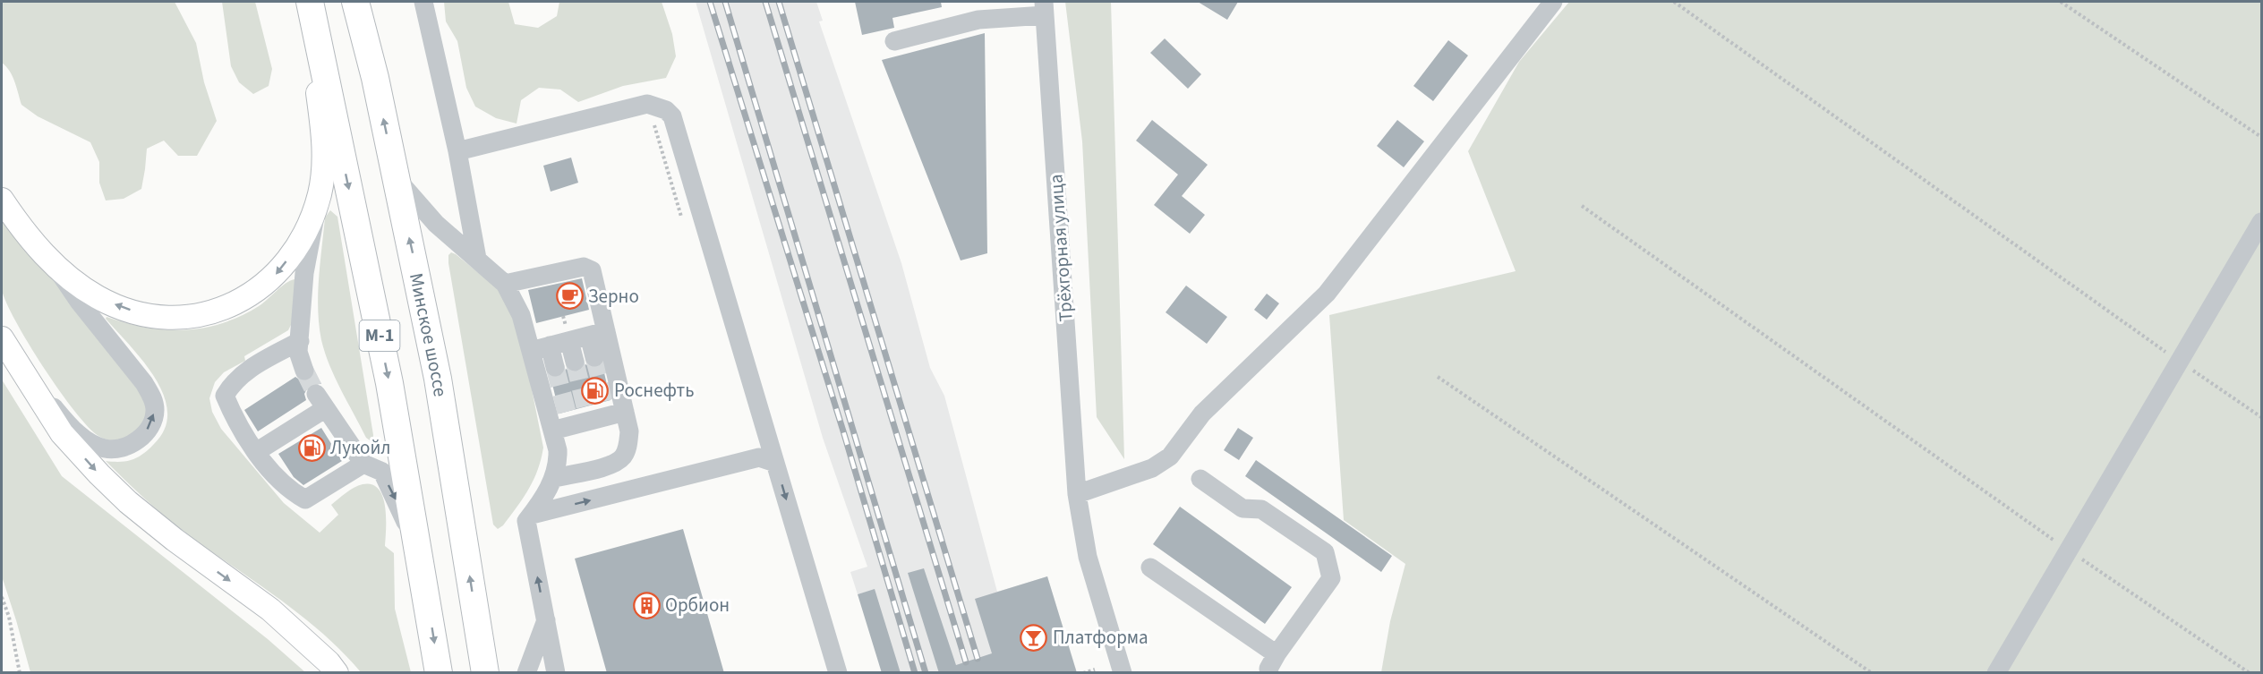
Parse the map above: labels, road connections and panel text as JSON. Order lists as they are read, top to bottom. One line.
{"streets":{"highway":["М-1","Минское шоссе"],"street":["Трёхгорная улица"]},"places":{"cafe":["Зерно"],"fuel station":["Роснефть","Лукойл"],"building":["Орбион"],"bar":["Платформа"]}}
